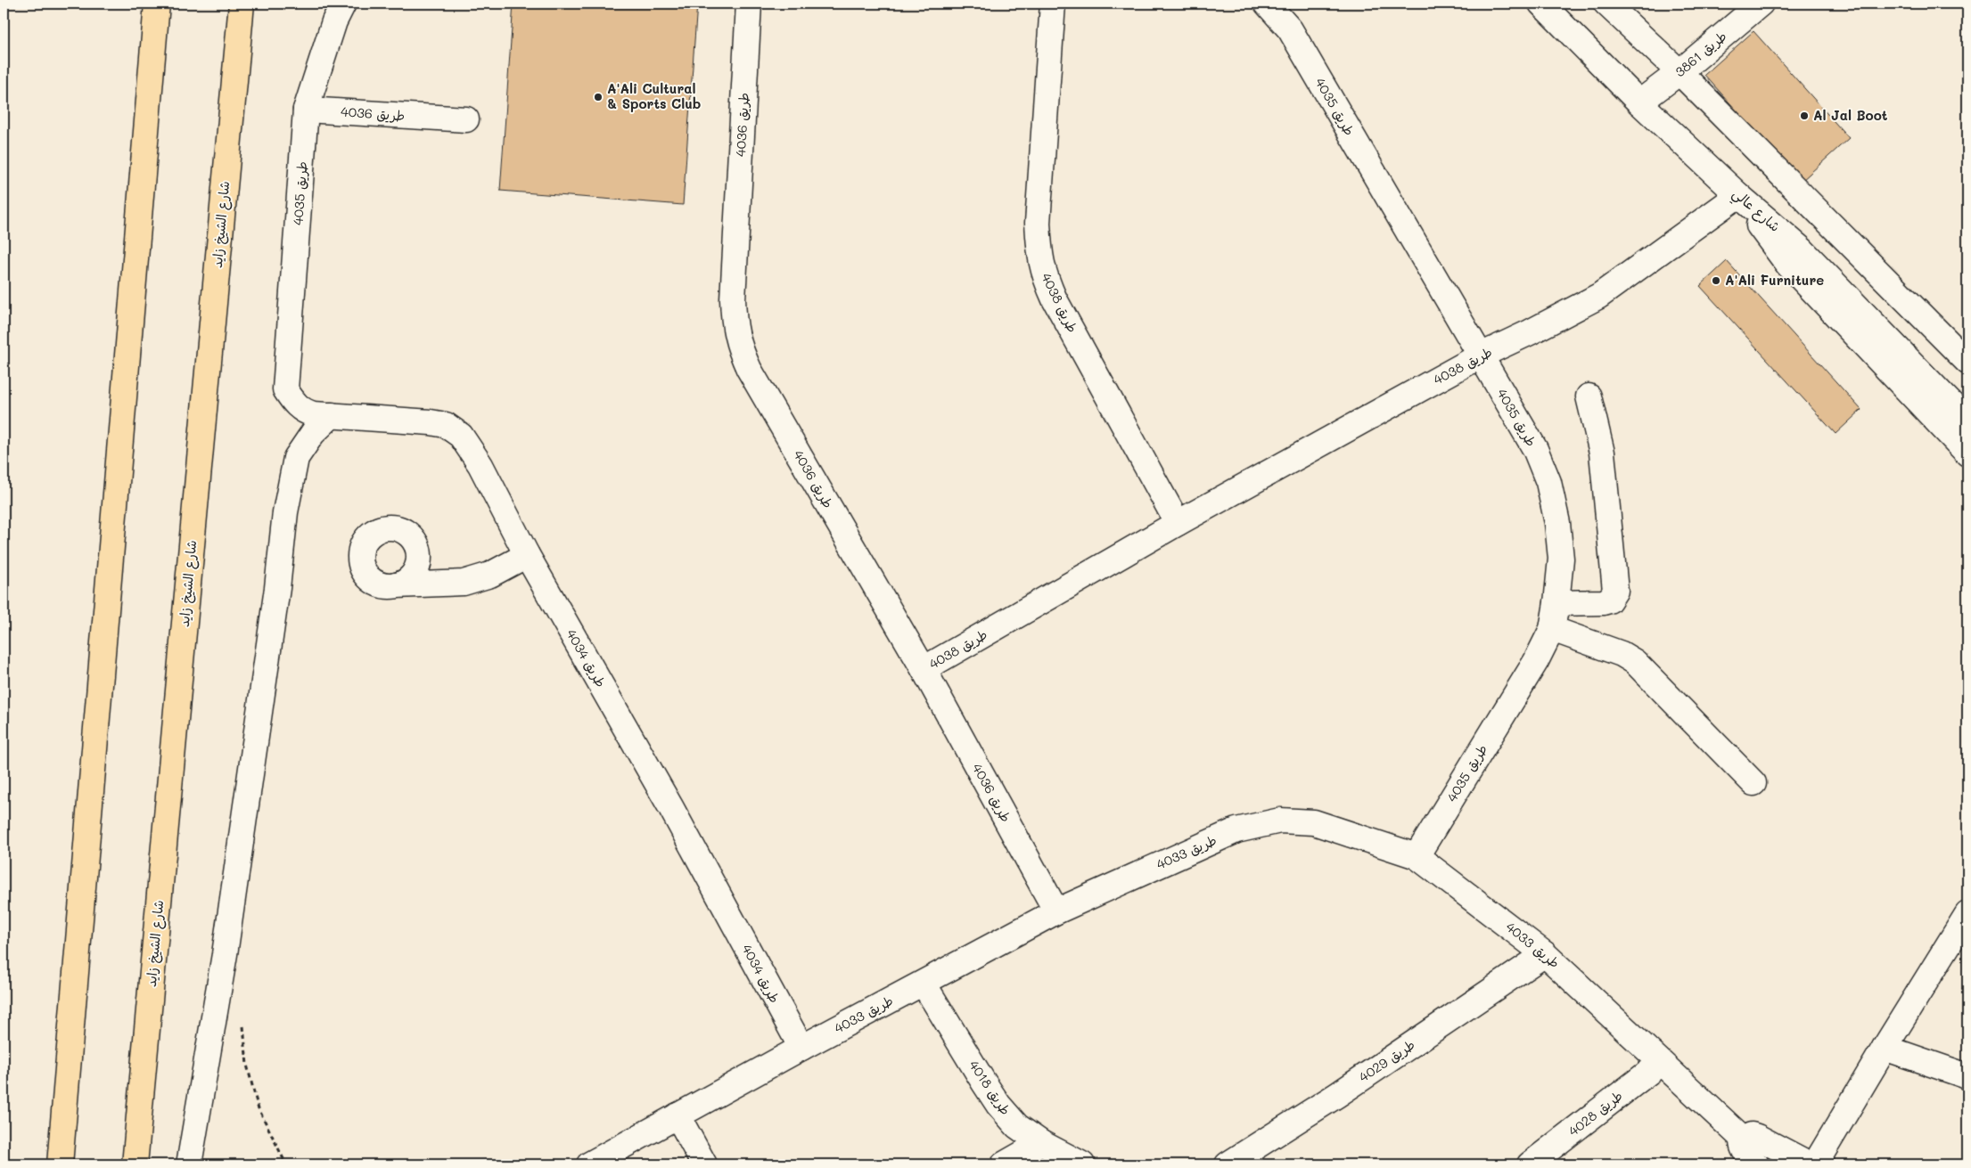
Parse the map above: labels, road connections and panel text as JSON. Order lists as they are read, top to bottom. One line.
{"streets":{"main road":["شارع الشيخ زايد"],"street":["طريق 3861","طريق 4035","طريق 4036","شارع عالي","طريق 4038","طريق 4034","طريق 4033","طريق 4029","طريق 4018","طريق 4028"]},"crossings":[["طريق 3861","شارع عالي"],["طريق 4035","طريق 4036"],["طريق 4035","طريق 4038"],["طريق 4035","طريق 4034"],["طريق 4035","طريق 4033"],["طريق 4036","طريق 4038"],["طريق 4036","طريق 4033"],["شارع عالي","طريق 4038"],["طريق 4034","طريق 4033"],["طريق 4033","طريق 4029"],["طريق 4033","طريق 4018"],["طريق 4033","طريق 4028"]],"places":["A'Ali Cultural & Sports Club","Al Jal Boot","A'Ali Furniture"]}
